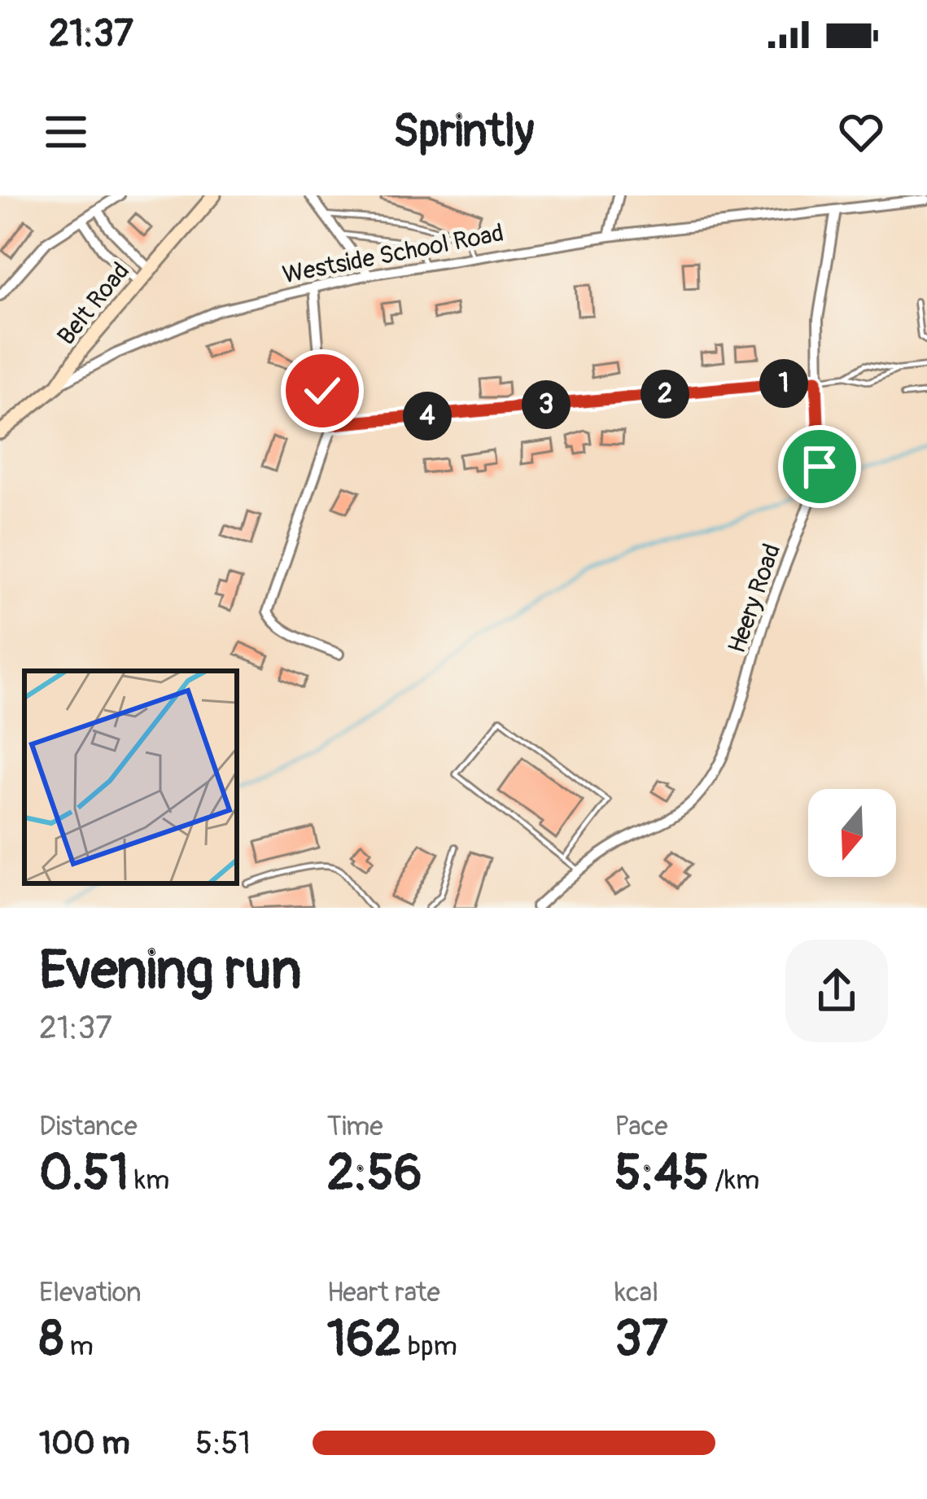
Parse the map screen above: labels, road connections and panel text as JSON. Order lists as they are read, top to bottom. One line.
{"streets":{"street":["Westside School Road","Belt Road","Heery Road"]},"crossings":[["Westside School Road","Belt Road"],["Westside School Road","Heery Road"]],"north":"bottom","page":{"status":"21:37","header":"Sprintly","pins":["1","2","3","4"],"heading":["Evening run","21:37"],"stats":[["Distance","0.51 km"],["Time","2:56"],["Pace","5:45 /km"],["Elevation","8 m"],["Heart rate","162 bpm"],["kcal","37"]],"list":[{"name":"100 m","note":"5:51"}]}}
